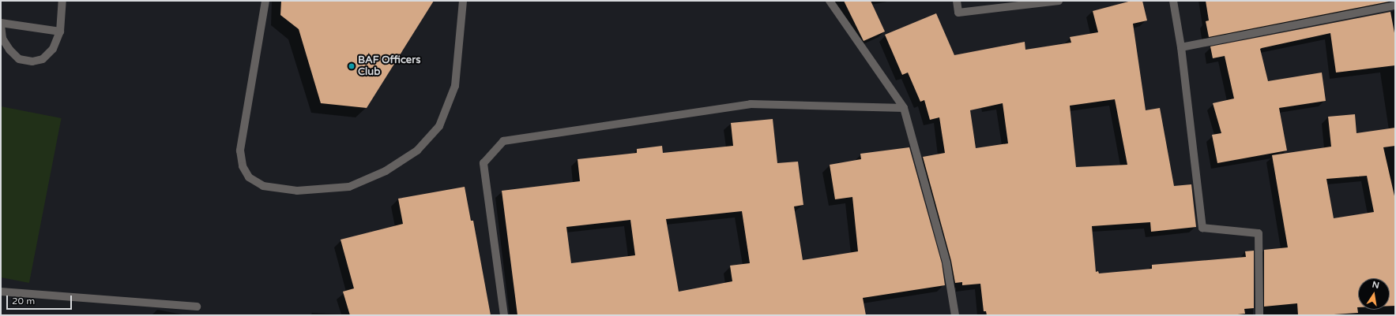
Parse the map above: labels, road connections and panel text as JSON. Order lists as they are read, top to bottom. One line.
{"places":["BAF Officers Club"],"scale_bar":"20 m","north":"top"}
